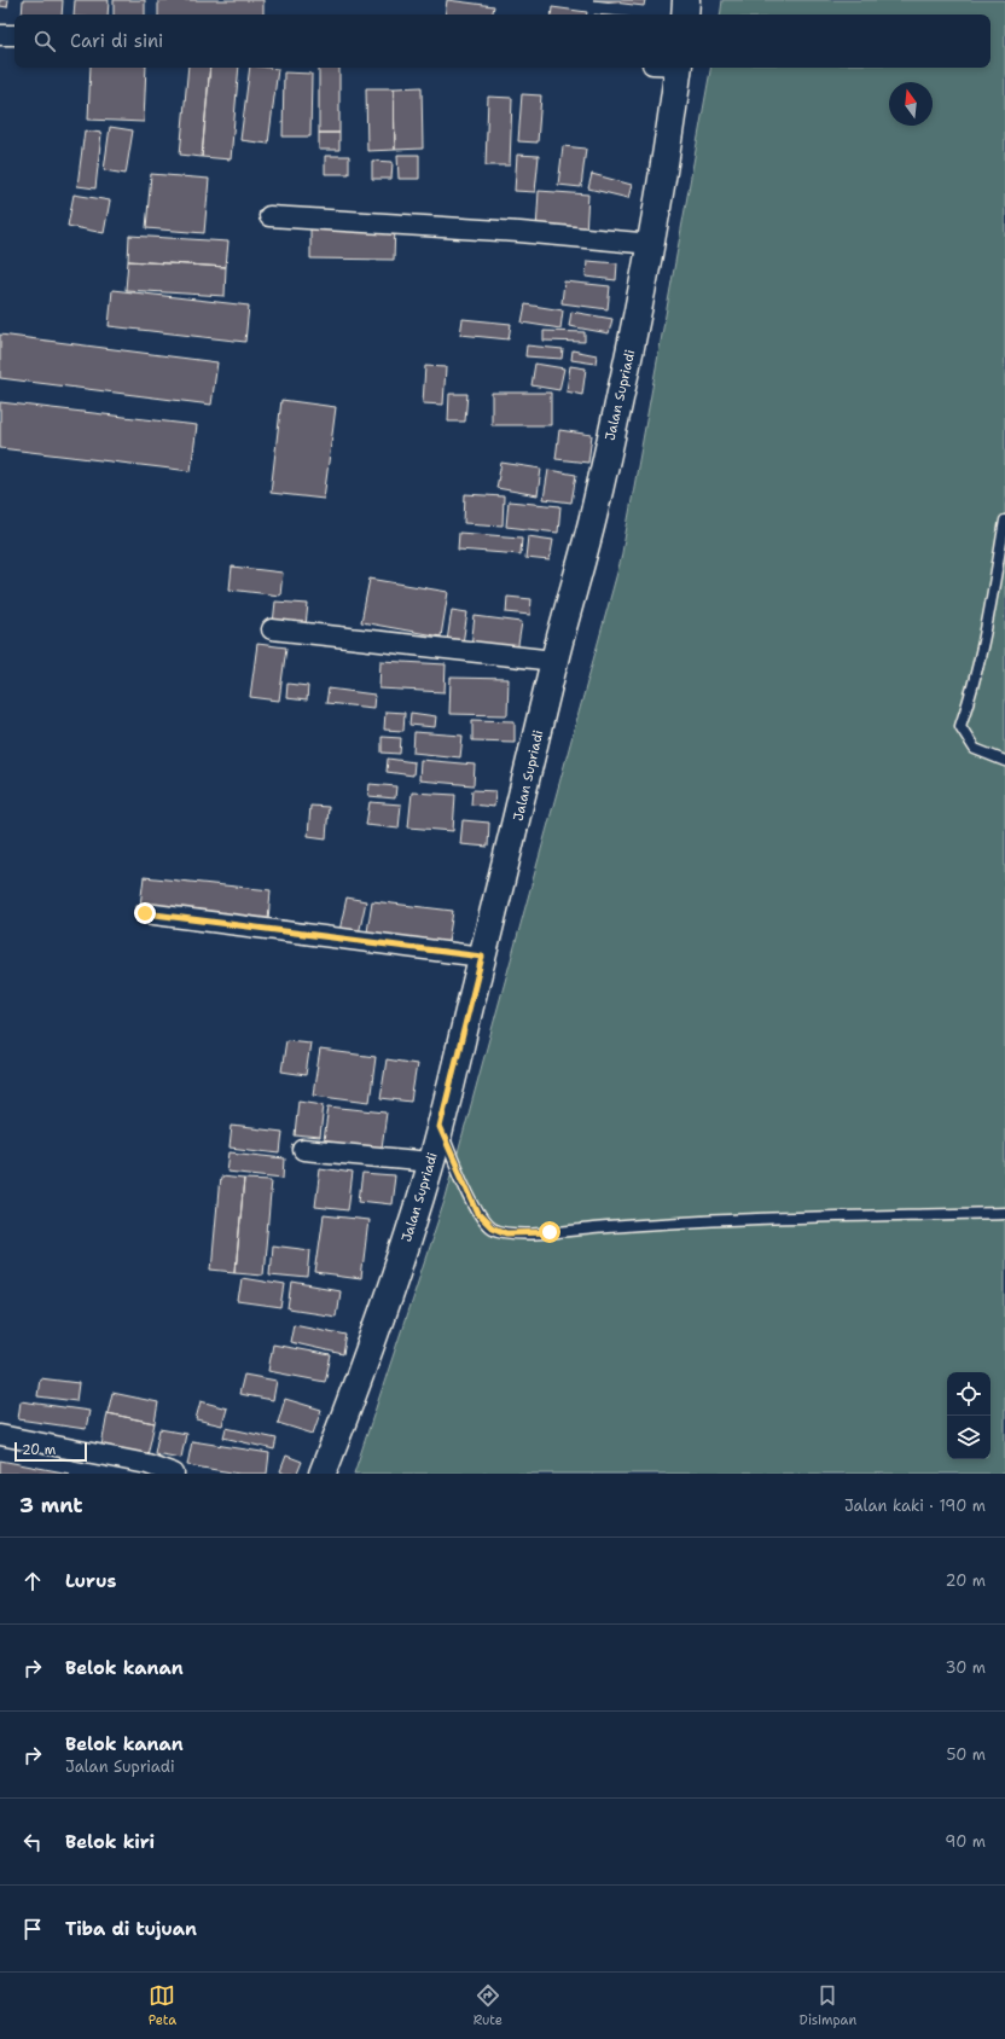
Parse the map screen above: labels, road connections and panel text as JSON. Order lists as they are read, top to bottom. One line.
{"streets":{"main road":["Jalan Supriadi"]},"scale_bar":"20 m","north":"top","page":{"search":"Cari di sini","scale":"20 m","heading":["3 mnt","Jalan kaki · 190 m"],"list":[["Lurus","20 m"],["Belok kanan","30 m"],["Belok kanan","Jalan Supriadi","50 m"],["Belok kiri","90 m"],"Tiba di tujuan"],"nav":["Peta","Rute","Disimpan"]}}
